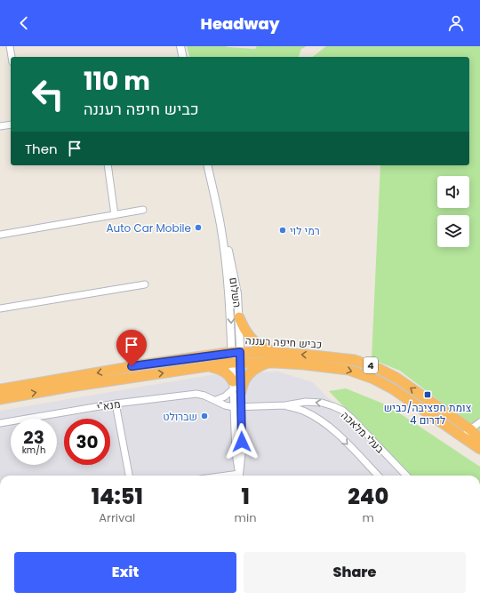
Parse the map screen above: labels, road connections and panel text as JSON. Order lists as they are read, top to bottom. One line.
{"streets":{"highway":["כביש חיפה רעננה","4"],"street":["השלום","מנא\"י","בעלי מלאכה"]},"crossings":[["השלום","כביש חיפה רעננה"],["מנא\"י","בעלי מלאכה"]],"places":{"other":["Auto Car Mobile","רמי לוי","שברולט"],"transit":["צומת חפציבה/כביש 4 לדרום"]},"page":{"header":"Headway","turn":["110 m","כביש חיפה רעננה"],"then":"Then","speed":"23 km/h","limit":"30","eta":["14:51","Arrival","1","min","240","m"],"buttons":["Exit","Share"]}}
